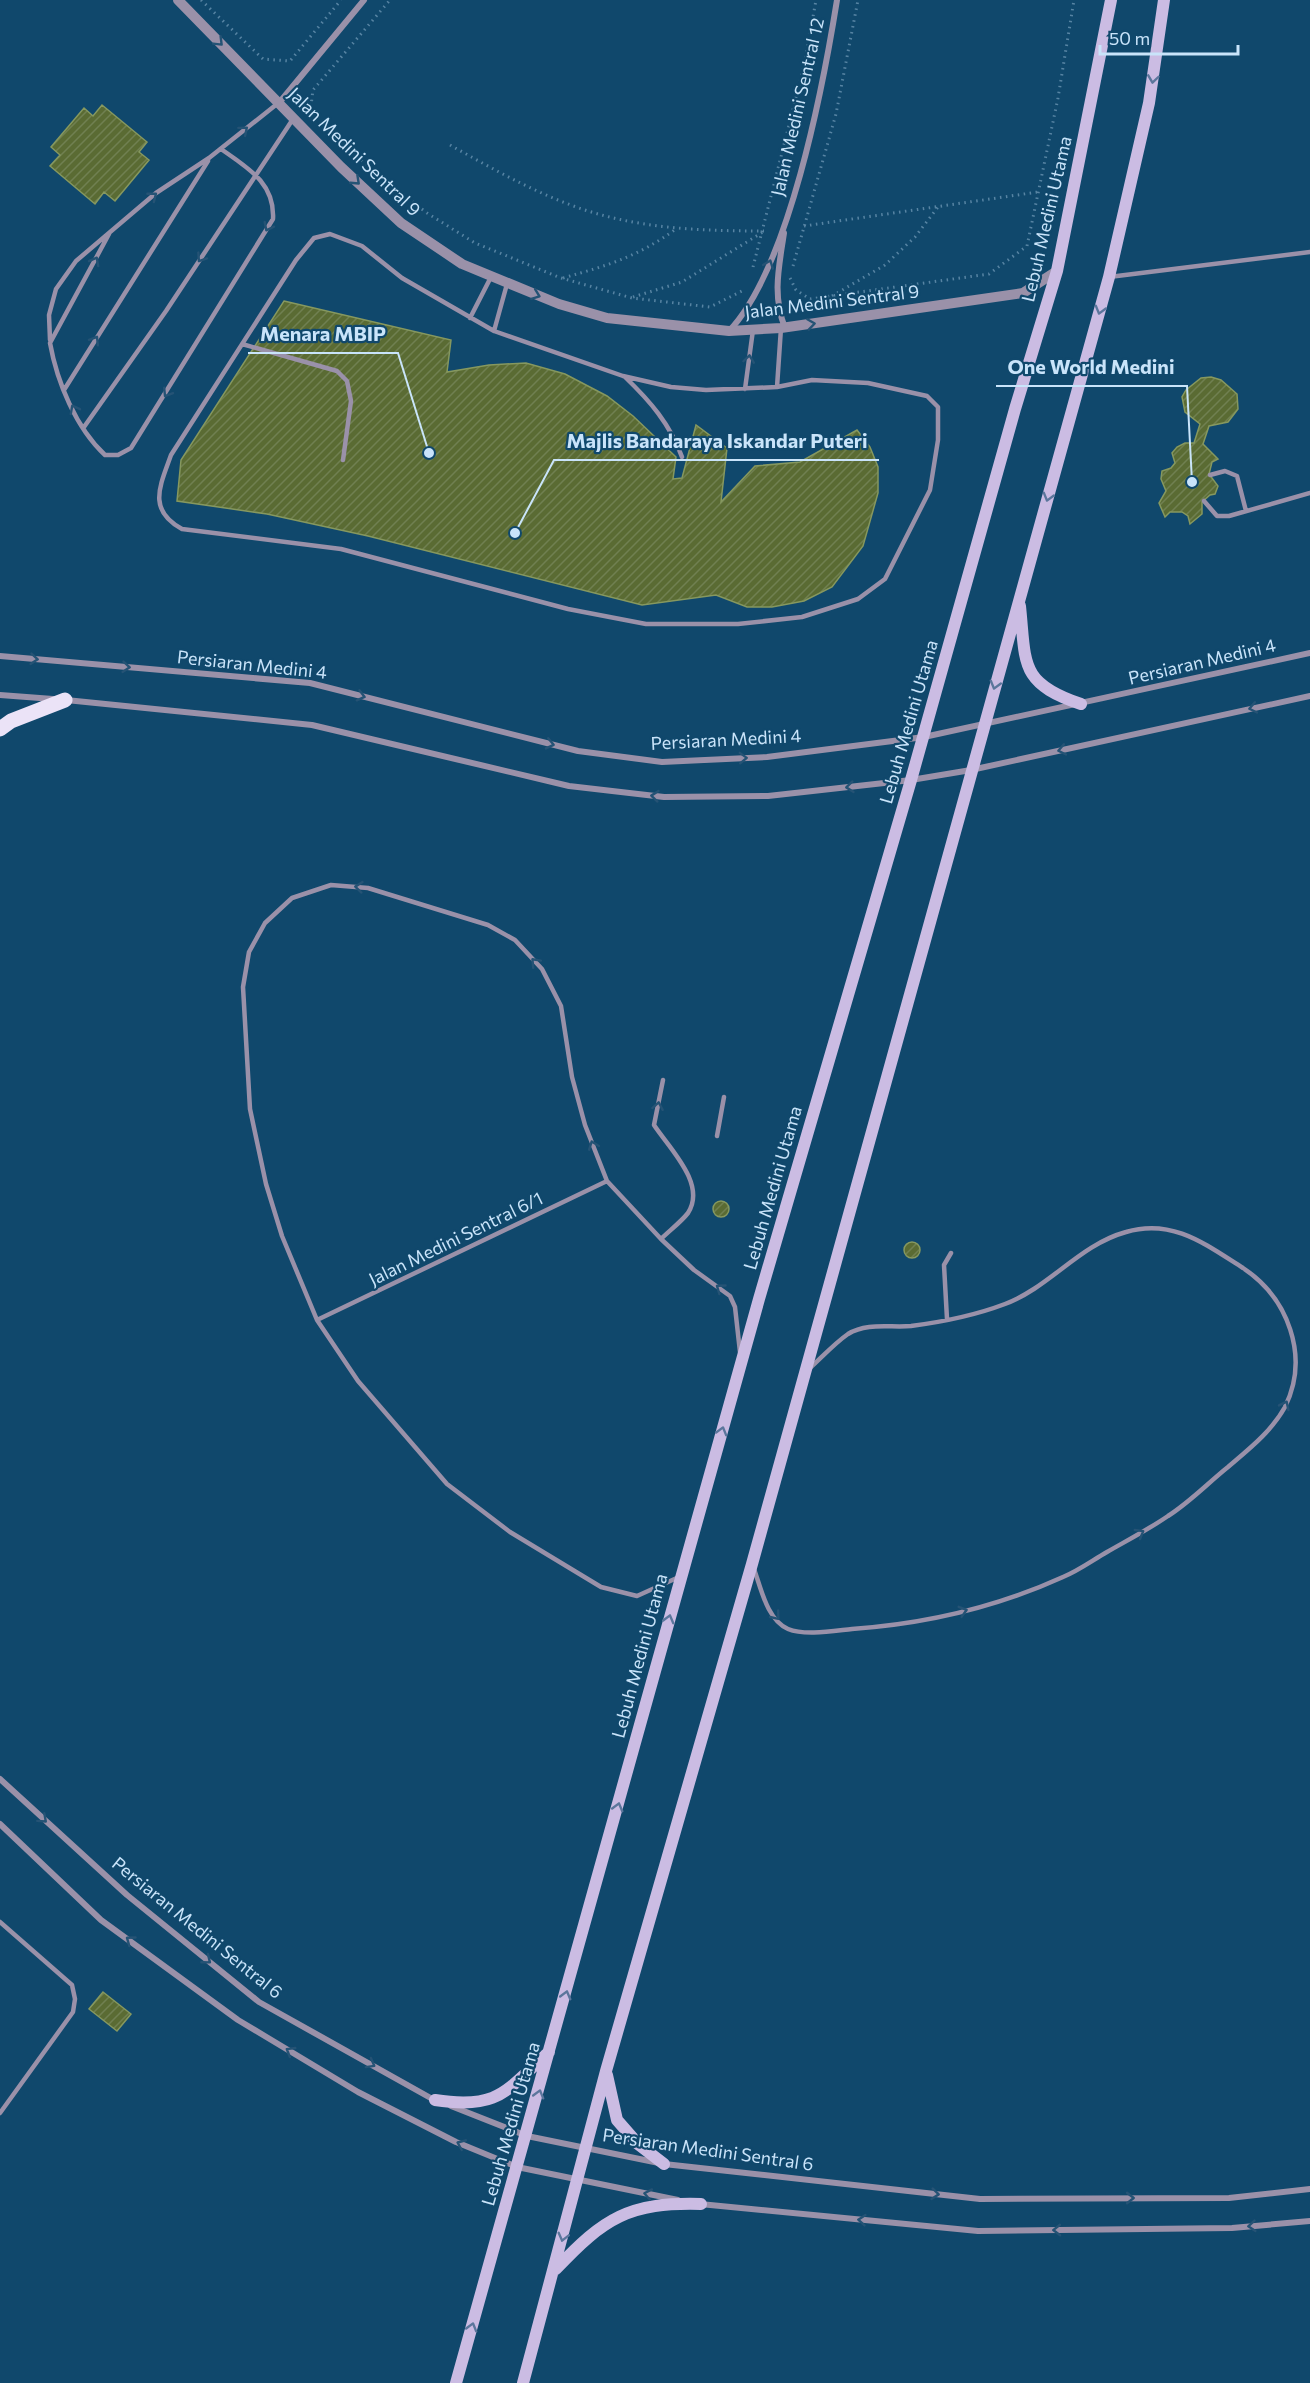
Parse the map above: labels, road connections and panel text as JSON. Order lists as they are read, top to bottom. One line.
{"streets":{"main road":["Lebuh Medini Utama"],"street":["Jalan Medini Sentral 12","Jalan Medini Sentral 9","Persiaran Medini 4","Persiaran Medini Sentral 6"],"lane":["Jalan Medini Sentral 6/1"]},"crossings":[["Jalan Medini Sentral 12","Jalan Medini Sentral 9"],["Jalan Medini Sentral 9","Lebuh Medini Utama"],["Lebuh Medini Utama","Persiaran Medini 4"],["Lebuh Medini Utama","Persiaran Medini Sentral 6"]],"one_way":["Jalan Medini Sentral 9"],"places":["Menara MBIP","One World Medini","Majlis Bandaraya Iskandar Puteri"],"scale_bar":"50 m"}
